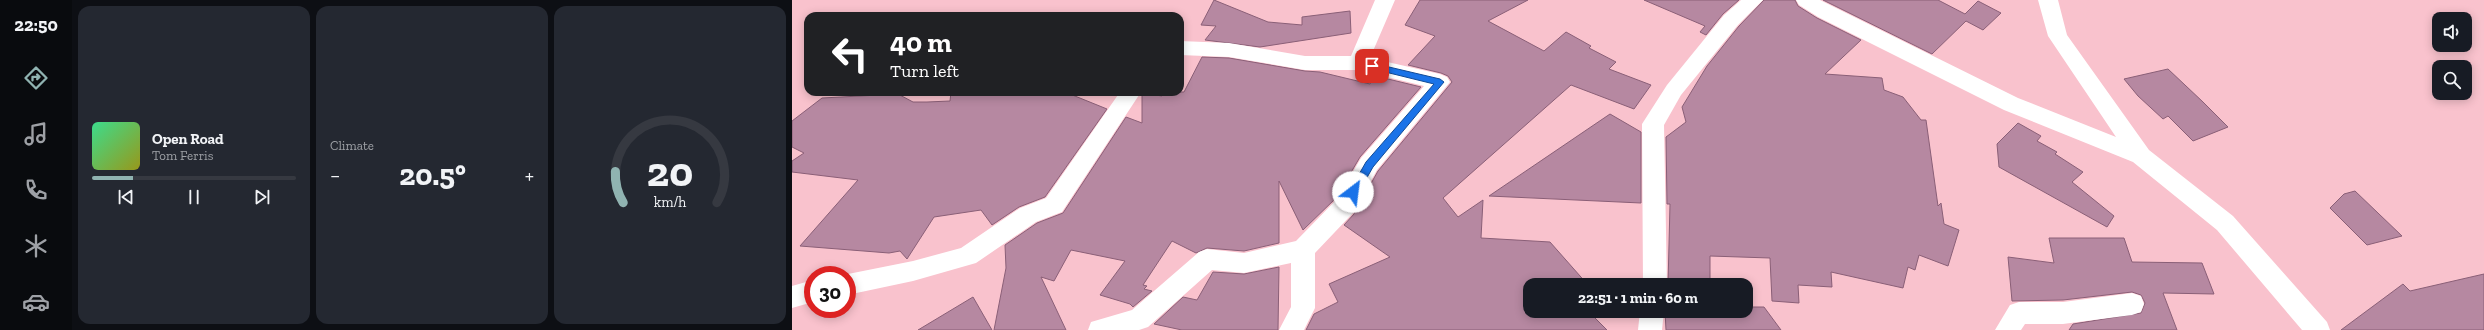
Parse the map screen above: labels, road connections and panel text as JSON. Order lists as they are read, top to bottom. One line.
{"page":{"tabs":"22:50","tile":"Climate","turn":["40 m","Turn left"],"song":["Open Road","Tom Ferris"],"heat":["−","20.5°","+"],"limit":"30","trip":"22:51 · 1 min · 60 m","gauge":["20","km/h"]}}
